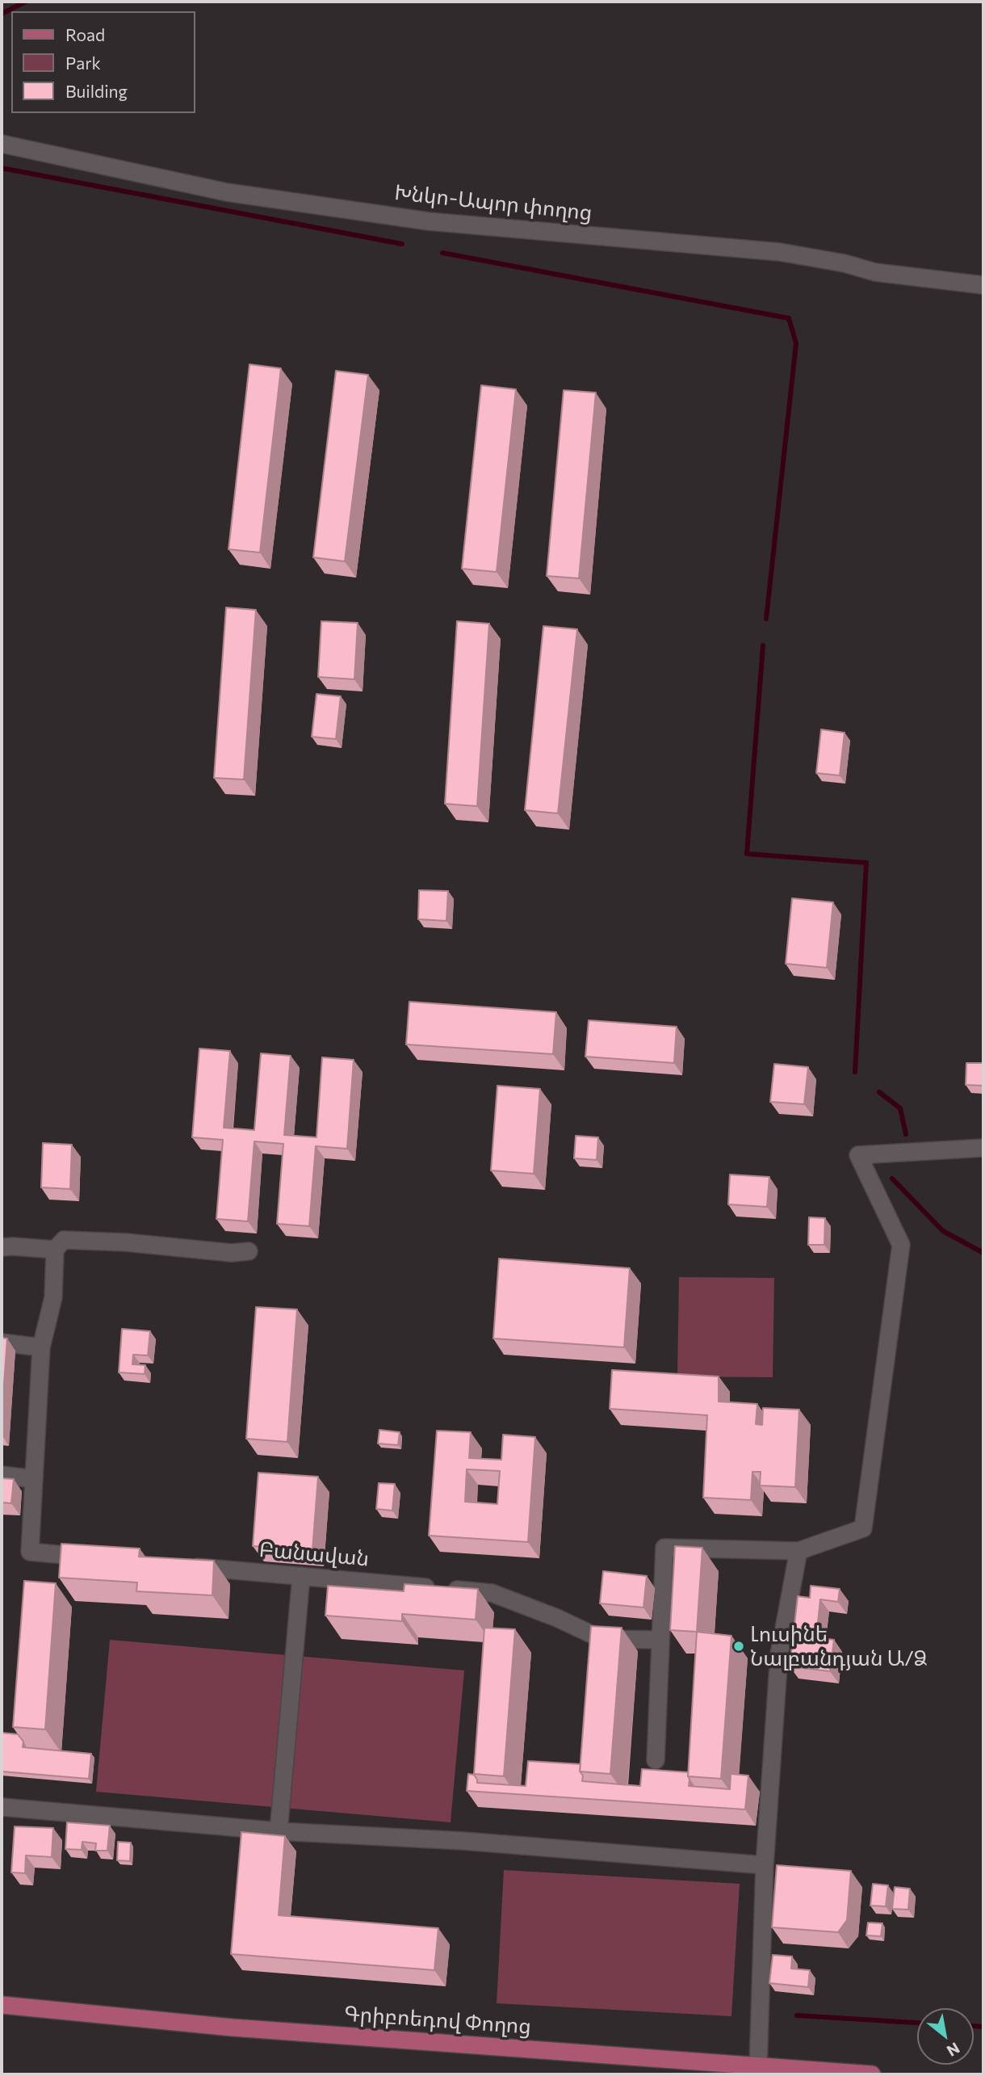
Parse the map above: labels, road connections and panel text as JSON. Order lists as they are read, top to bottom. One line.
{"streets":{"main road":["Գրիբոեդով Փողոց"],"street":["Խնկո-Ապոր փողոց","Բանավան"]},"places":["Լուսինե Նալբանդյան Ա/Ձ"],"legend":["Road","Park","Building"],"north":"bottom right"}
